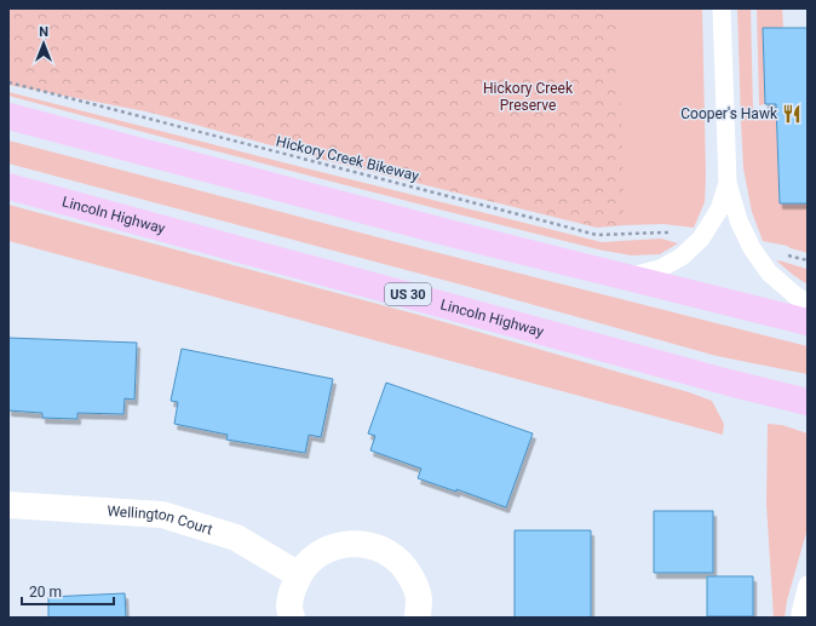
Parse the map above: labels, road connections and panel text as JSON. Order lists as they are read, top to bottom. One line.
{"streets":{"main road":["Lincoln Highway","US 30"],"street":["Wellington Court"],"path":["Hickory Creek Bikeway"]},"parks":["Hickory Creek Preserve"],"places":{"restaurant":["Cooper's Hawk"]},"scale_bar":"20 m","north":"top"}
